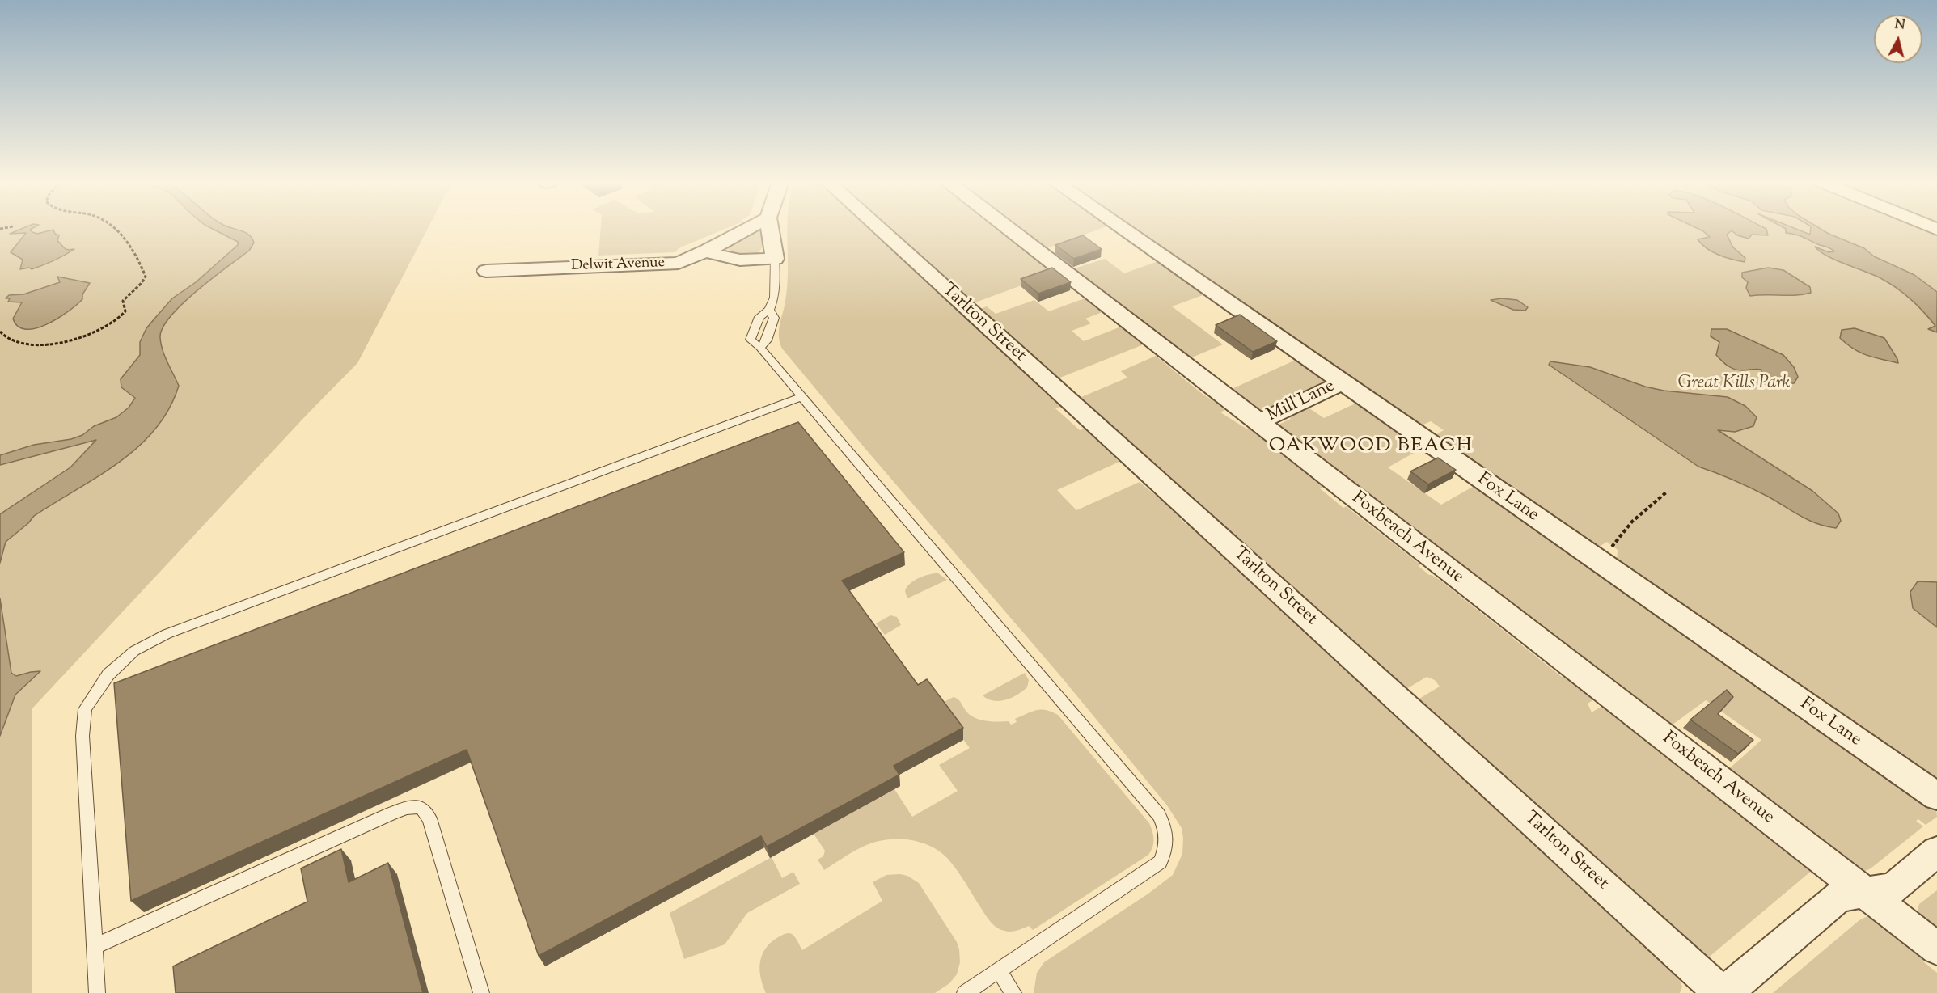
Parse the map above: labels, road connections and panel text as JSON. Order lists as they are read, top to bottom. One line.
{"streets":{"street":["Delwit Avenue","Tarlton Street","Mill Lane","Fox Lane","Foxbeach Avenue"]},"crossings":[["Mill Lane","Fox Lane"],["Mill Lane","Foxbeach Avenue"]],"districts":["OAKWOOD BEACH"],"parks":["Great Kills Park"],"north":"top"}
